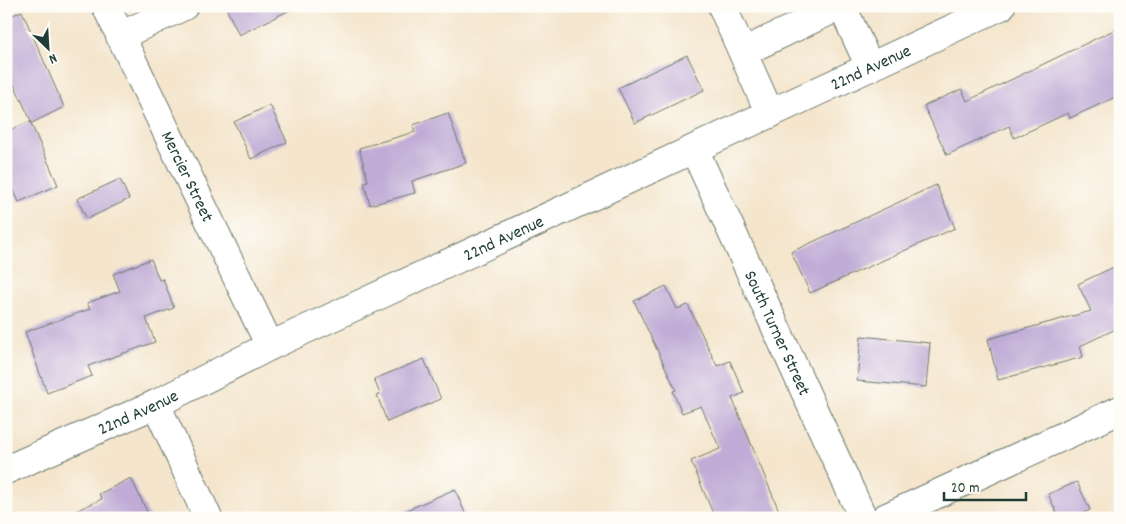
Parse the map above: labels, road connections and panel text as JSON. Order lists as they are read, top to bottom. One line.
{"streets":{"street":["22nd Avenue","Mercier Street","South Turner Street"]},"crossings":[["22nd Avenue","Mercier Street"],["22nd Avenue","South Turner Street"]],"scale_bar":"20 m","north":"bottom right"}
